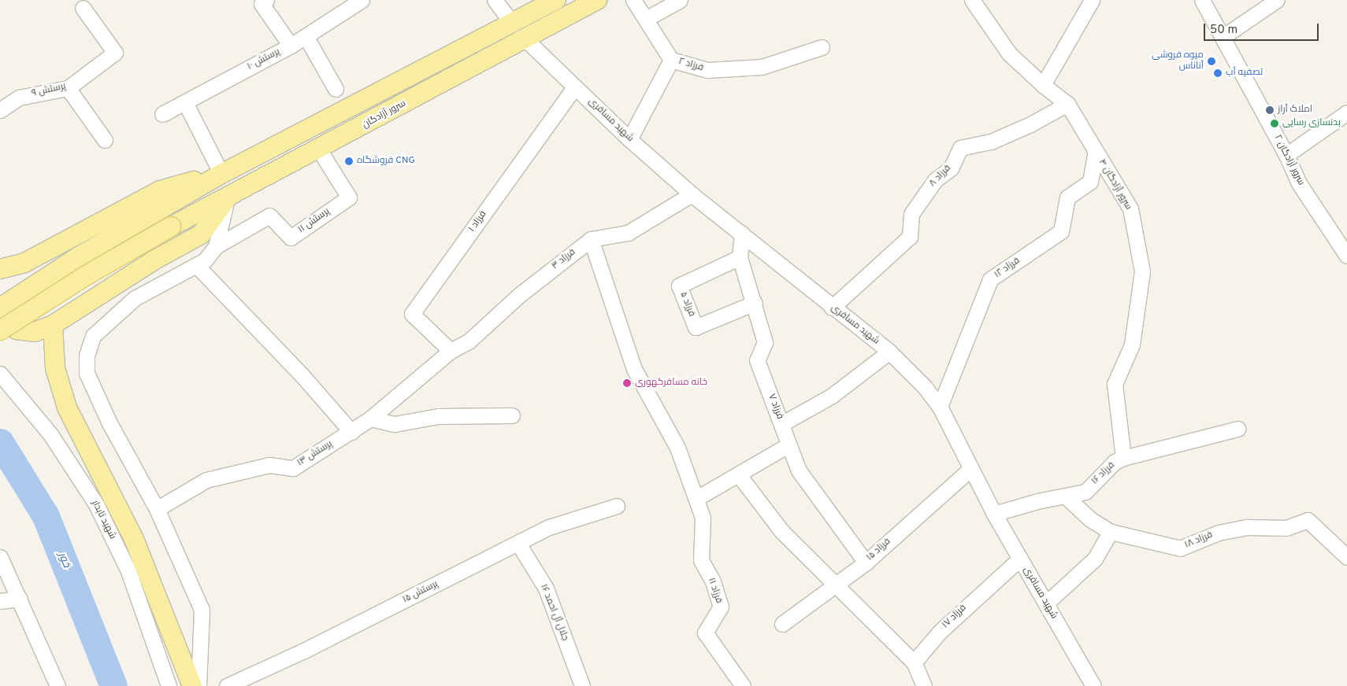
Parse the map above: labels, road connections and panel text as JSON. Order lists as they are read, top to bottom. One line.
{"streets":{"main road":["سرور آزادگان"],"street":["پرستش ۱۰","فرزاد ۲","پرستش ۹","شهید مسافری","سرور آزادگان ۲","فرزاد ۸","سرور آزادگان ۴","پرستش ۱۱","فرزاد ۱","فرزاد ۳","فرزاد ۱۲","فرزاد ۵","فرزاد ۷","پرستش ۱۳","فرزاد ۱۶","شهید تابدار","فرزاد ۱۸","فرزاد ۱۵","فرزاد ۱۱","پرستش ۱۵","جلال آل احمد ۱۶","فرزاد ۱۷"]},"crossings":[["فرزاد ۲","شهید مسافری"],["سرور آزادگان","شهید مسافری"],["سرور آزادگان","پرستش ۱۱"],["شهید مسافری","فرزاد ۸"],["شهید مسافری","فرزاد ۱"],["شهید مسافری","فرزاد ۳"],["شهید مسافری","فرزاد ۱۲"],["شهید مسافری","فرزاد ۷"],["شهید مسافری","فرزاد ۱۶"],["شهید مسافری","فرزاد ۱۵"],["شهید مسافری","فرزاد ۱۷"],["فرزاد ۸","سرور آزادگان ۴"],["سرور آزادگان ۴","فرزاد ۱۲"],["سرور آزادگان ۴","فرزاد ۱۶"],["فرزاد ۱","فرزاد ۳"],["فرزاد ۱","پرستش ۱۳"],["فرزاد ۳","پرستش ۱۳"],["فرزاد ۵","فرزاد ۷"],["فرزاد ۷","فرزاد ۱۵"],["پرستش ۱۵","جلال آل احمد ۱۶"]],"water":["خور"],"places":["میوه فروشی آناناس","تصفیه آب","املاک آراز","بدنسازی رسایی","فروشگاه CNG","خانه مسافرکهوری"],"scale_bar":"50 m"}
